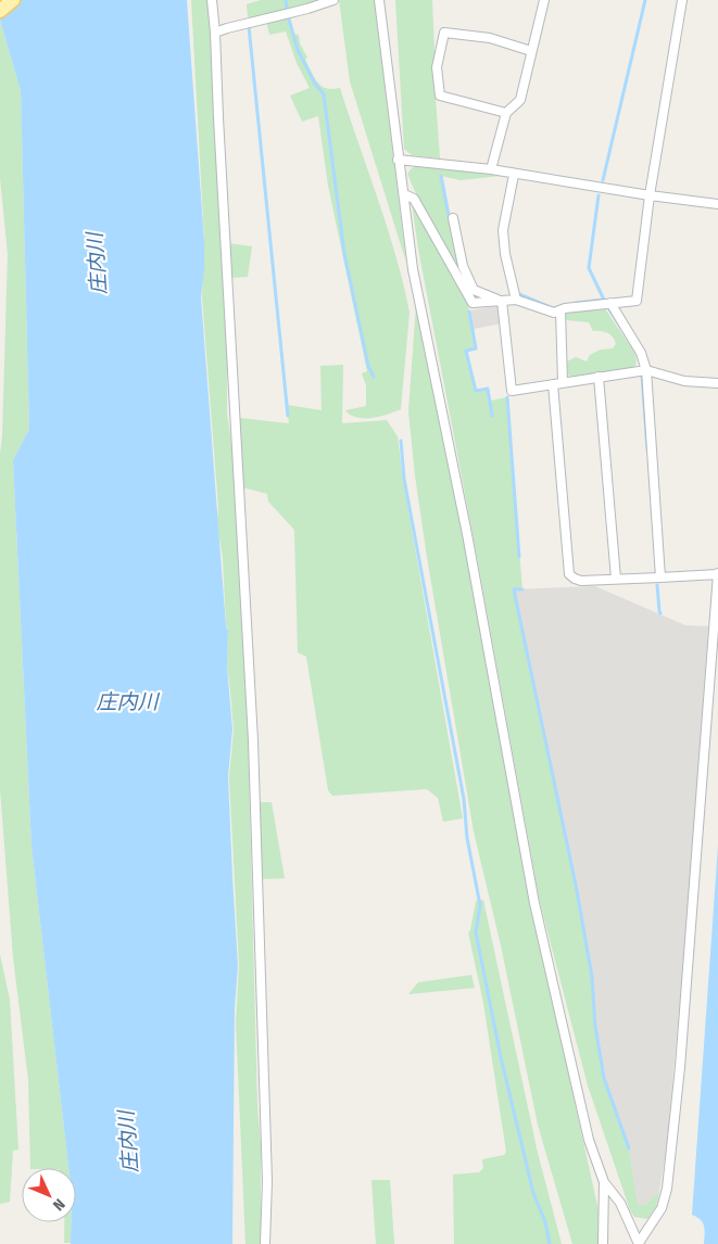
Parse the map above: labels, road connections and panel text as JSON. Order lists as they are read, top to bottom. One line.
{"water":["庄内川"],"north":"bottom right"}
